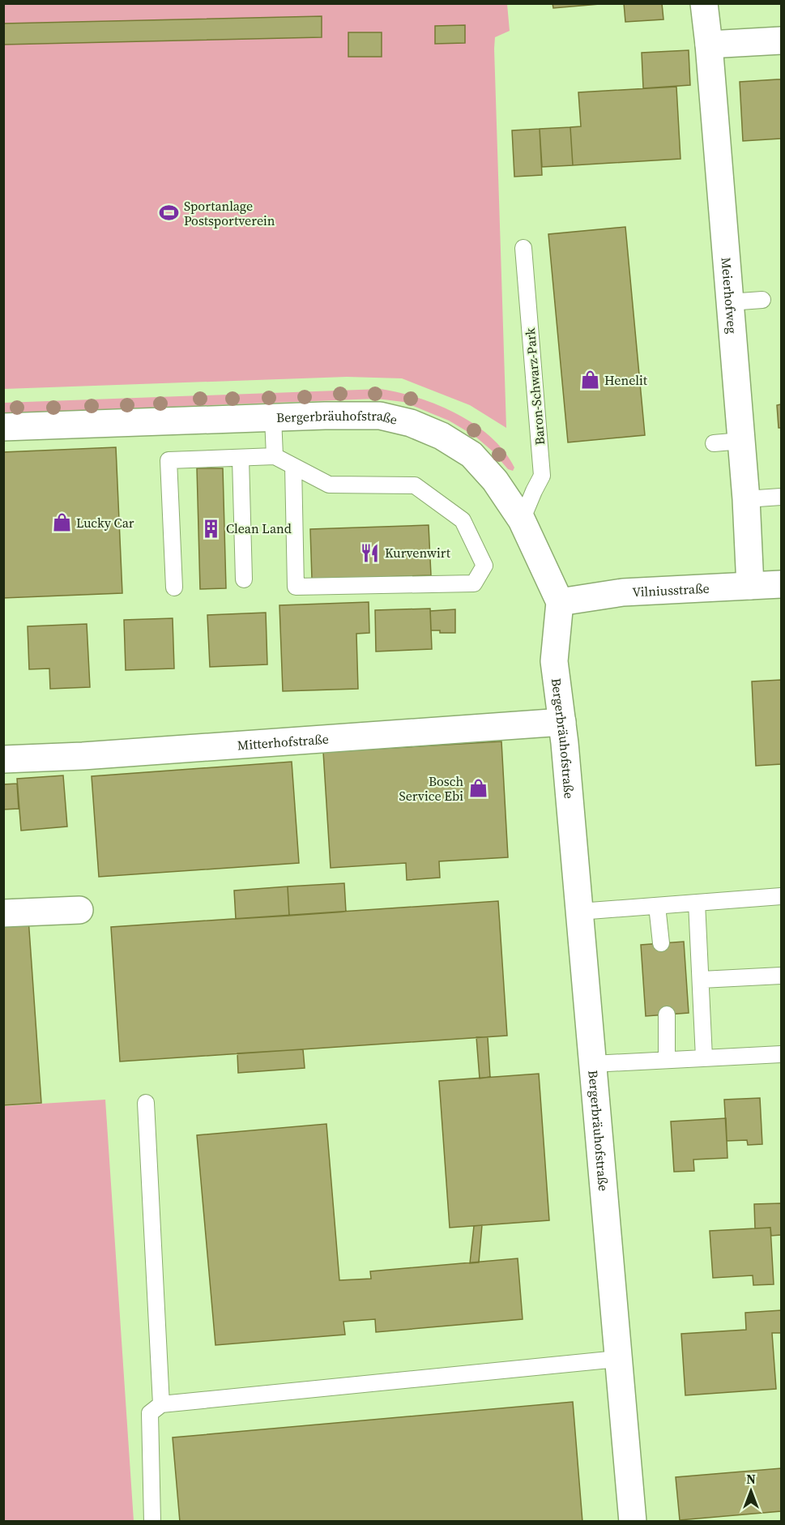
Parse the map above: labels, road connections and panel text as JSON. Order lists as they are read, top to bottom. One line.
{"streets":{"street":["Meierhofweg","Bergerbräuhofstraße","Vilniusstraße","Mitterhofstraße"],"lane":["Baron-Schwarz-Park"]},"crossings":[["Meierhofweg","Vilniusstraße"],["Baron-Schwarz-Park","Bergerbräuhofstraße"],["Bergerbräuhofstraße","Vilniusstraße"],["Bergerbräuhofstraße","Mitterhofstraße"]],"places":{"sports":["Sportanlage Postsportverein"],"shop":["Henelit","Lucky Car","Bosch Service Ebi"],"building":["Clean Land"],"restaurant":["Kurvenwirt"]},"north":"top"}
